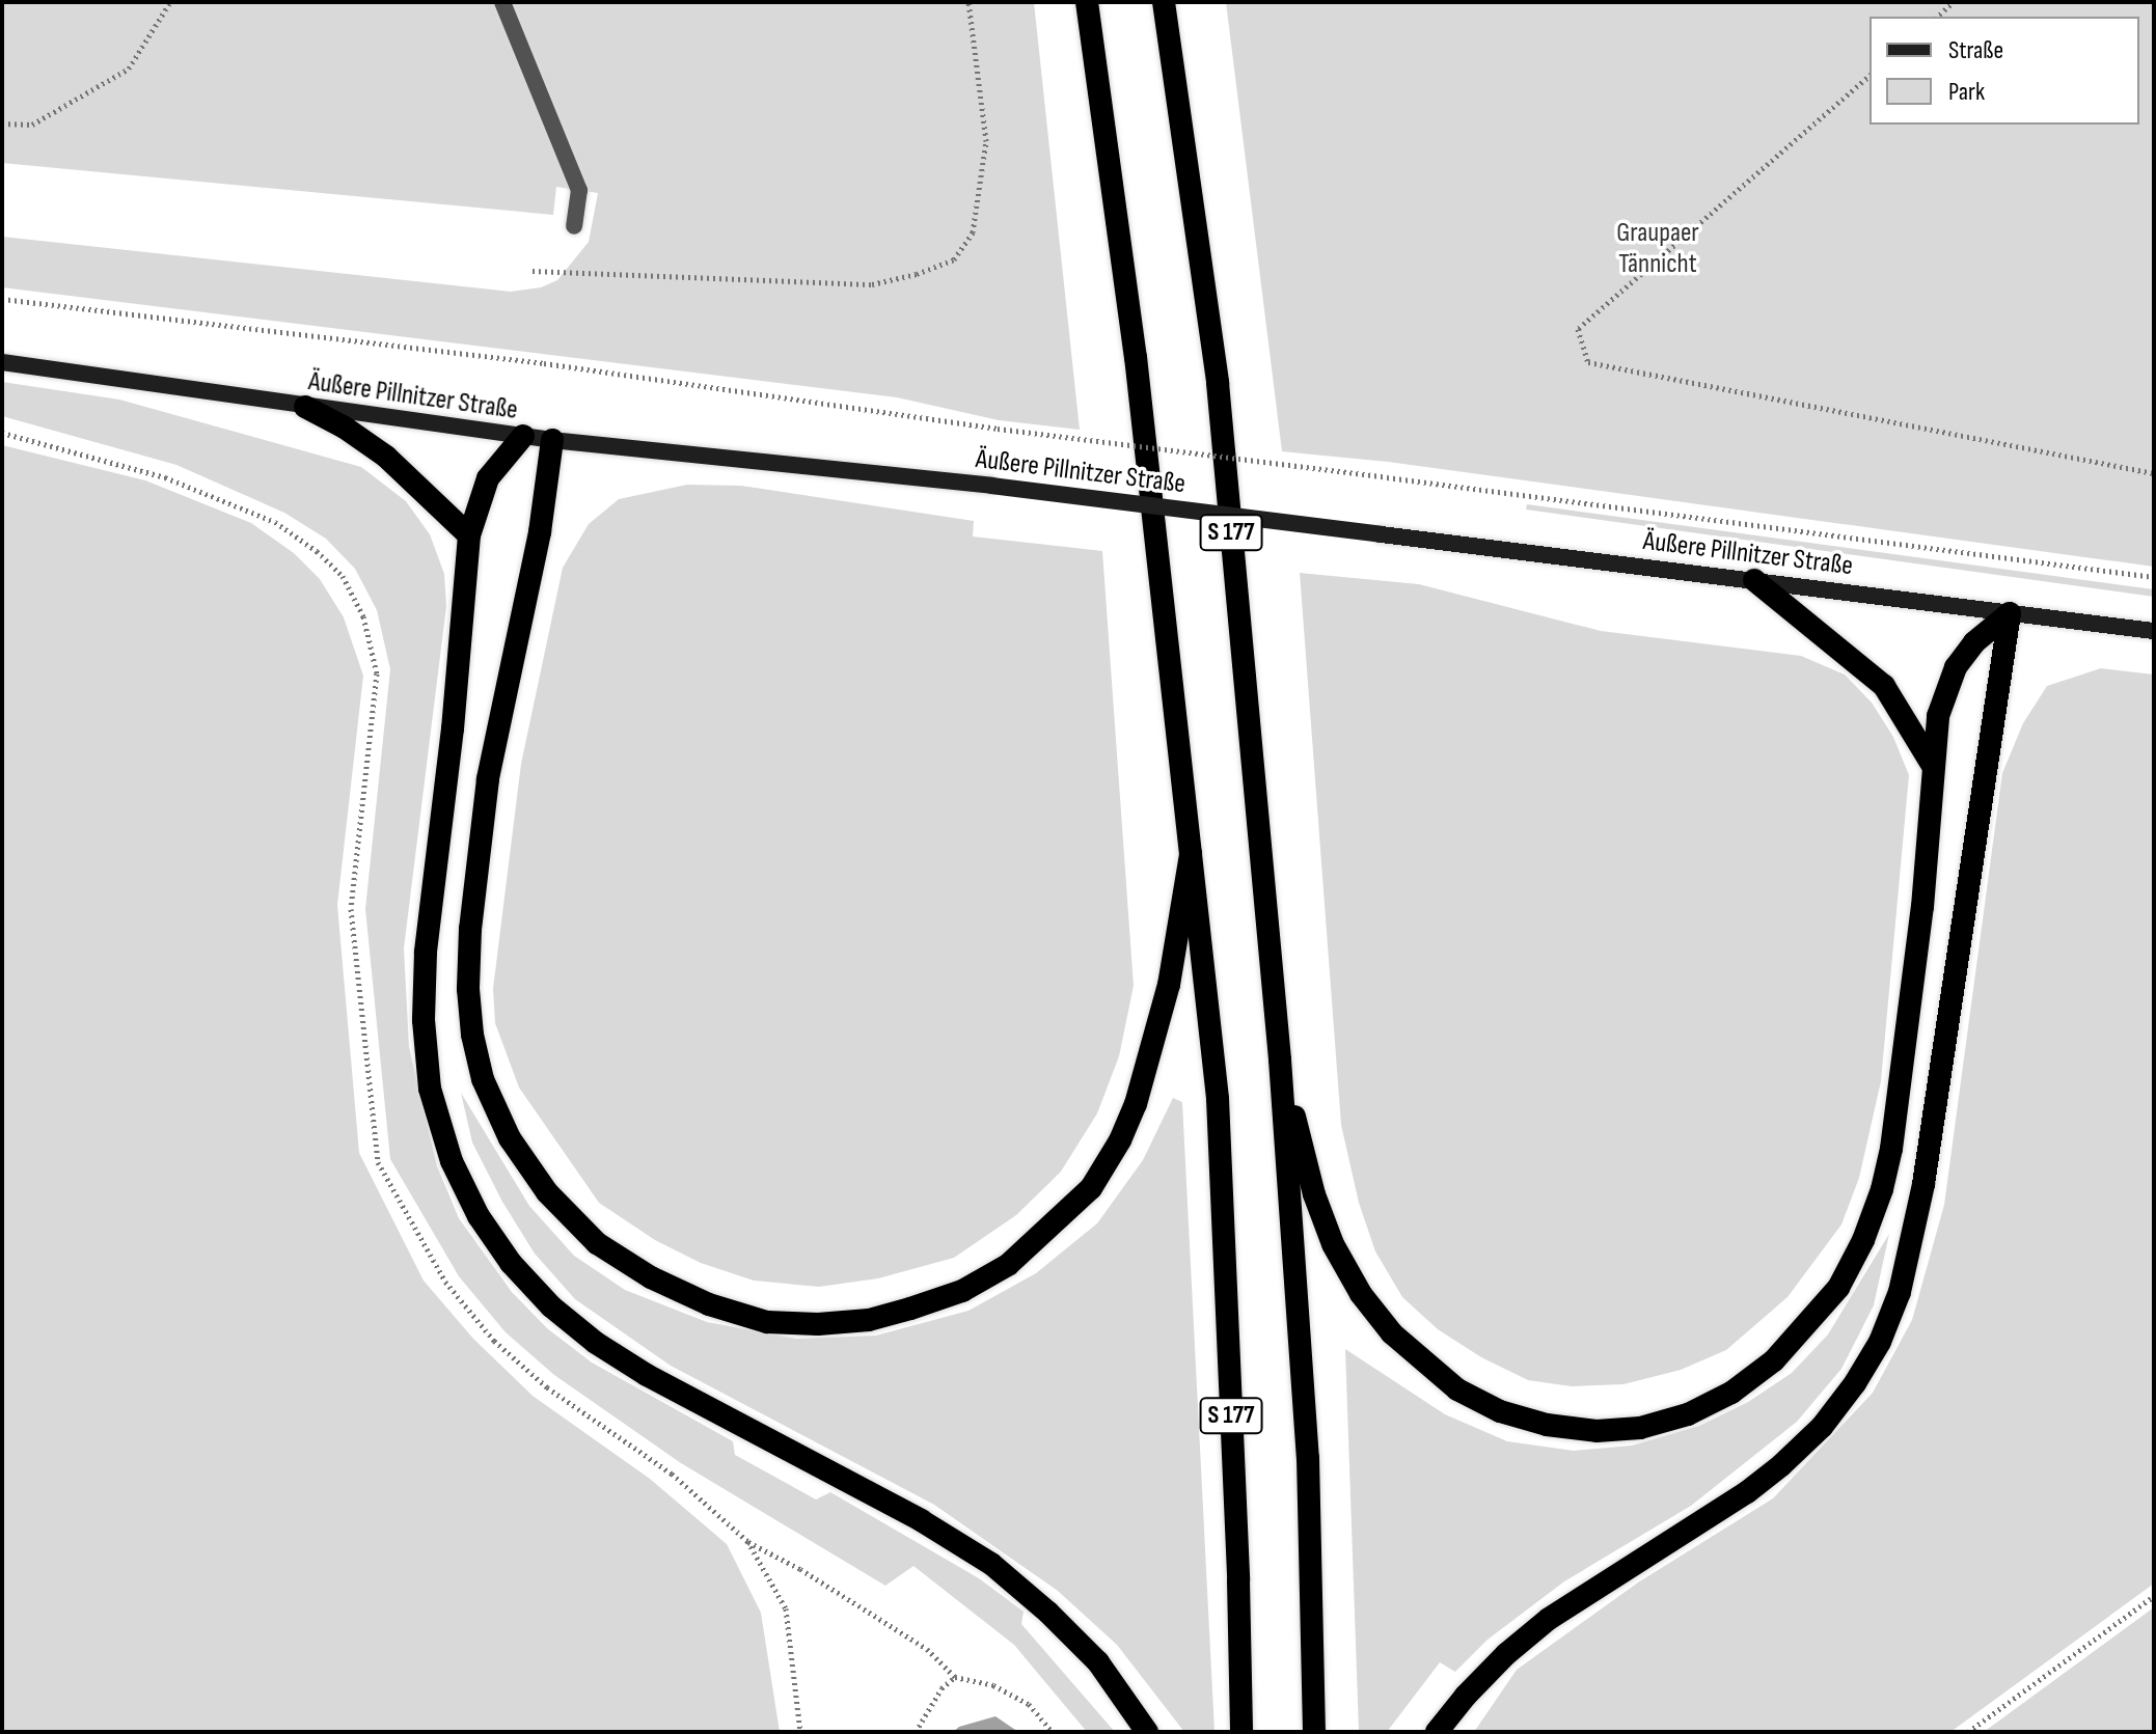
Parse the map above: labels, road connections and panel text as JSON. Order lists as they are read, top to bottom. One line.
{"streets":{"highway":["S 177"],"main road":["Äußere Pillnitzer Straße"]},"parks":["Graupaer Tännicht"],"legend":["Straße","Park"]}
